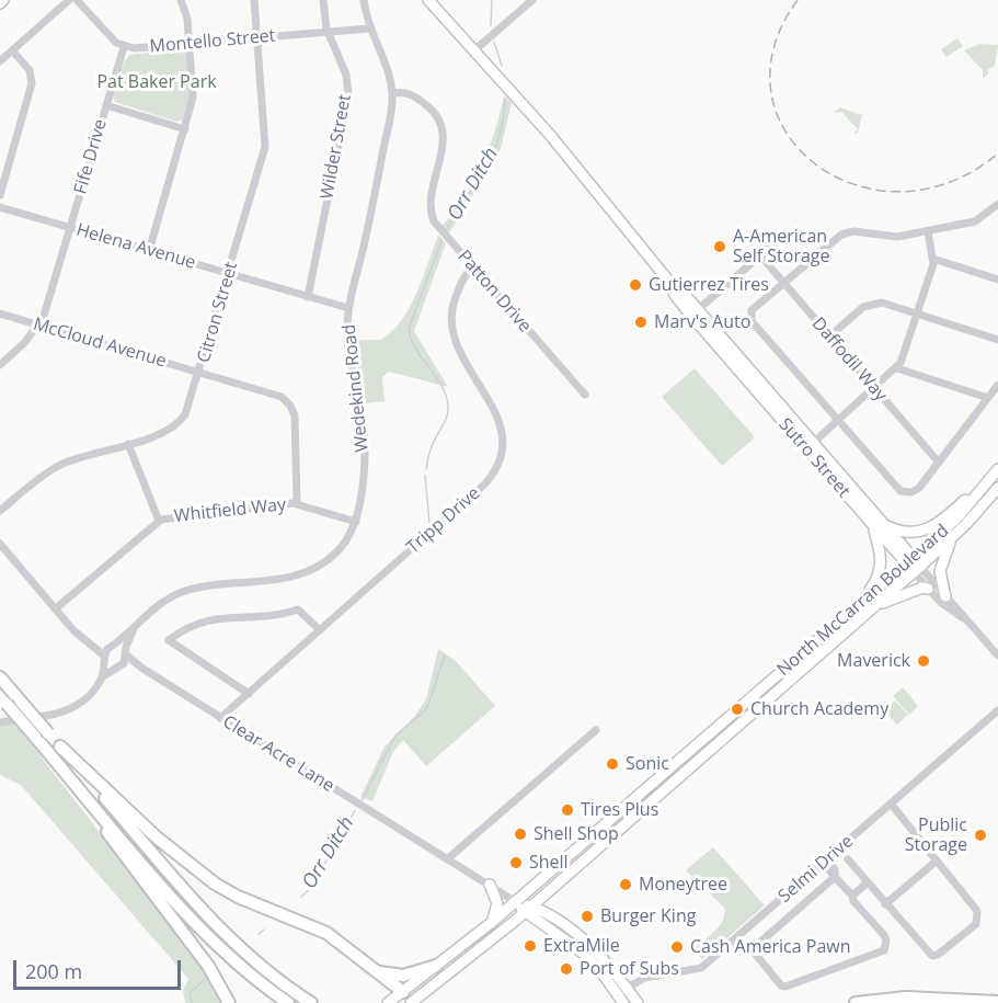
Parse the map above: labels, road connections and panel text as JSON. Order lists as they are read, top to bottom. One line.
{"streets":{"main road":["Sutro Street","North McCarran Boulevard","Clear Acre Lane"],"street":["Montello Street","Wilder Street","Fife Drive","Helena Avenue","Patton Drive","Citron Street","McCloud Avenue","Daffodil Way","Wedekind Road","Whitfield Way","Tripp Drive","Selmi Drive"]},"crossings":[["Montello Street","Wilder Street"],["Montello Street","Fife Drive"],["Montello Street","Citron Street"],["Montello Street","Wedekind Road"],["Wilder Street","Helena Avenue"],["Fife Drive","Helena Avenue"],["Fife Drive","McCloud Avenue"],["Helena Avenue","Citron Street"],["Helena Avenue","Wedekind Road"],["Patton Drive","Wedekind Road"],["Patton Drive","Tripp Drive"],["Citron Street","McCloud Avenue"],["McCloud Avenue","Whitfield Way"],["Wedekind Road","Whitfield Way"],["Wedekind Road","Clear Acre Lane"],["Sutro Street","North McCarran Boulevard"],["Tripp Drive","Clear Acre Lane"],["North McCarran Boulevard","Clear Acre Lane"],["Clear Acre Lane","Selmi Drive"]],"water":["Orr Ditch"],"parks":["Pat Baker Park"],"places":["A-American Self Storage","Gutierrez Tires","Marv's Auto","Maverick","Church Academy","Sonic","Tires Plus","Shell Shop","Public Storage","Shell","Moneytree","Burger King","ExtraMile","Cash America Pawn","Port of Subs"],"scale_bar":"200 m"}
